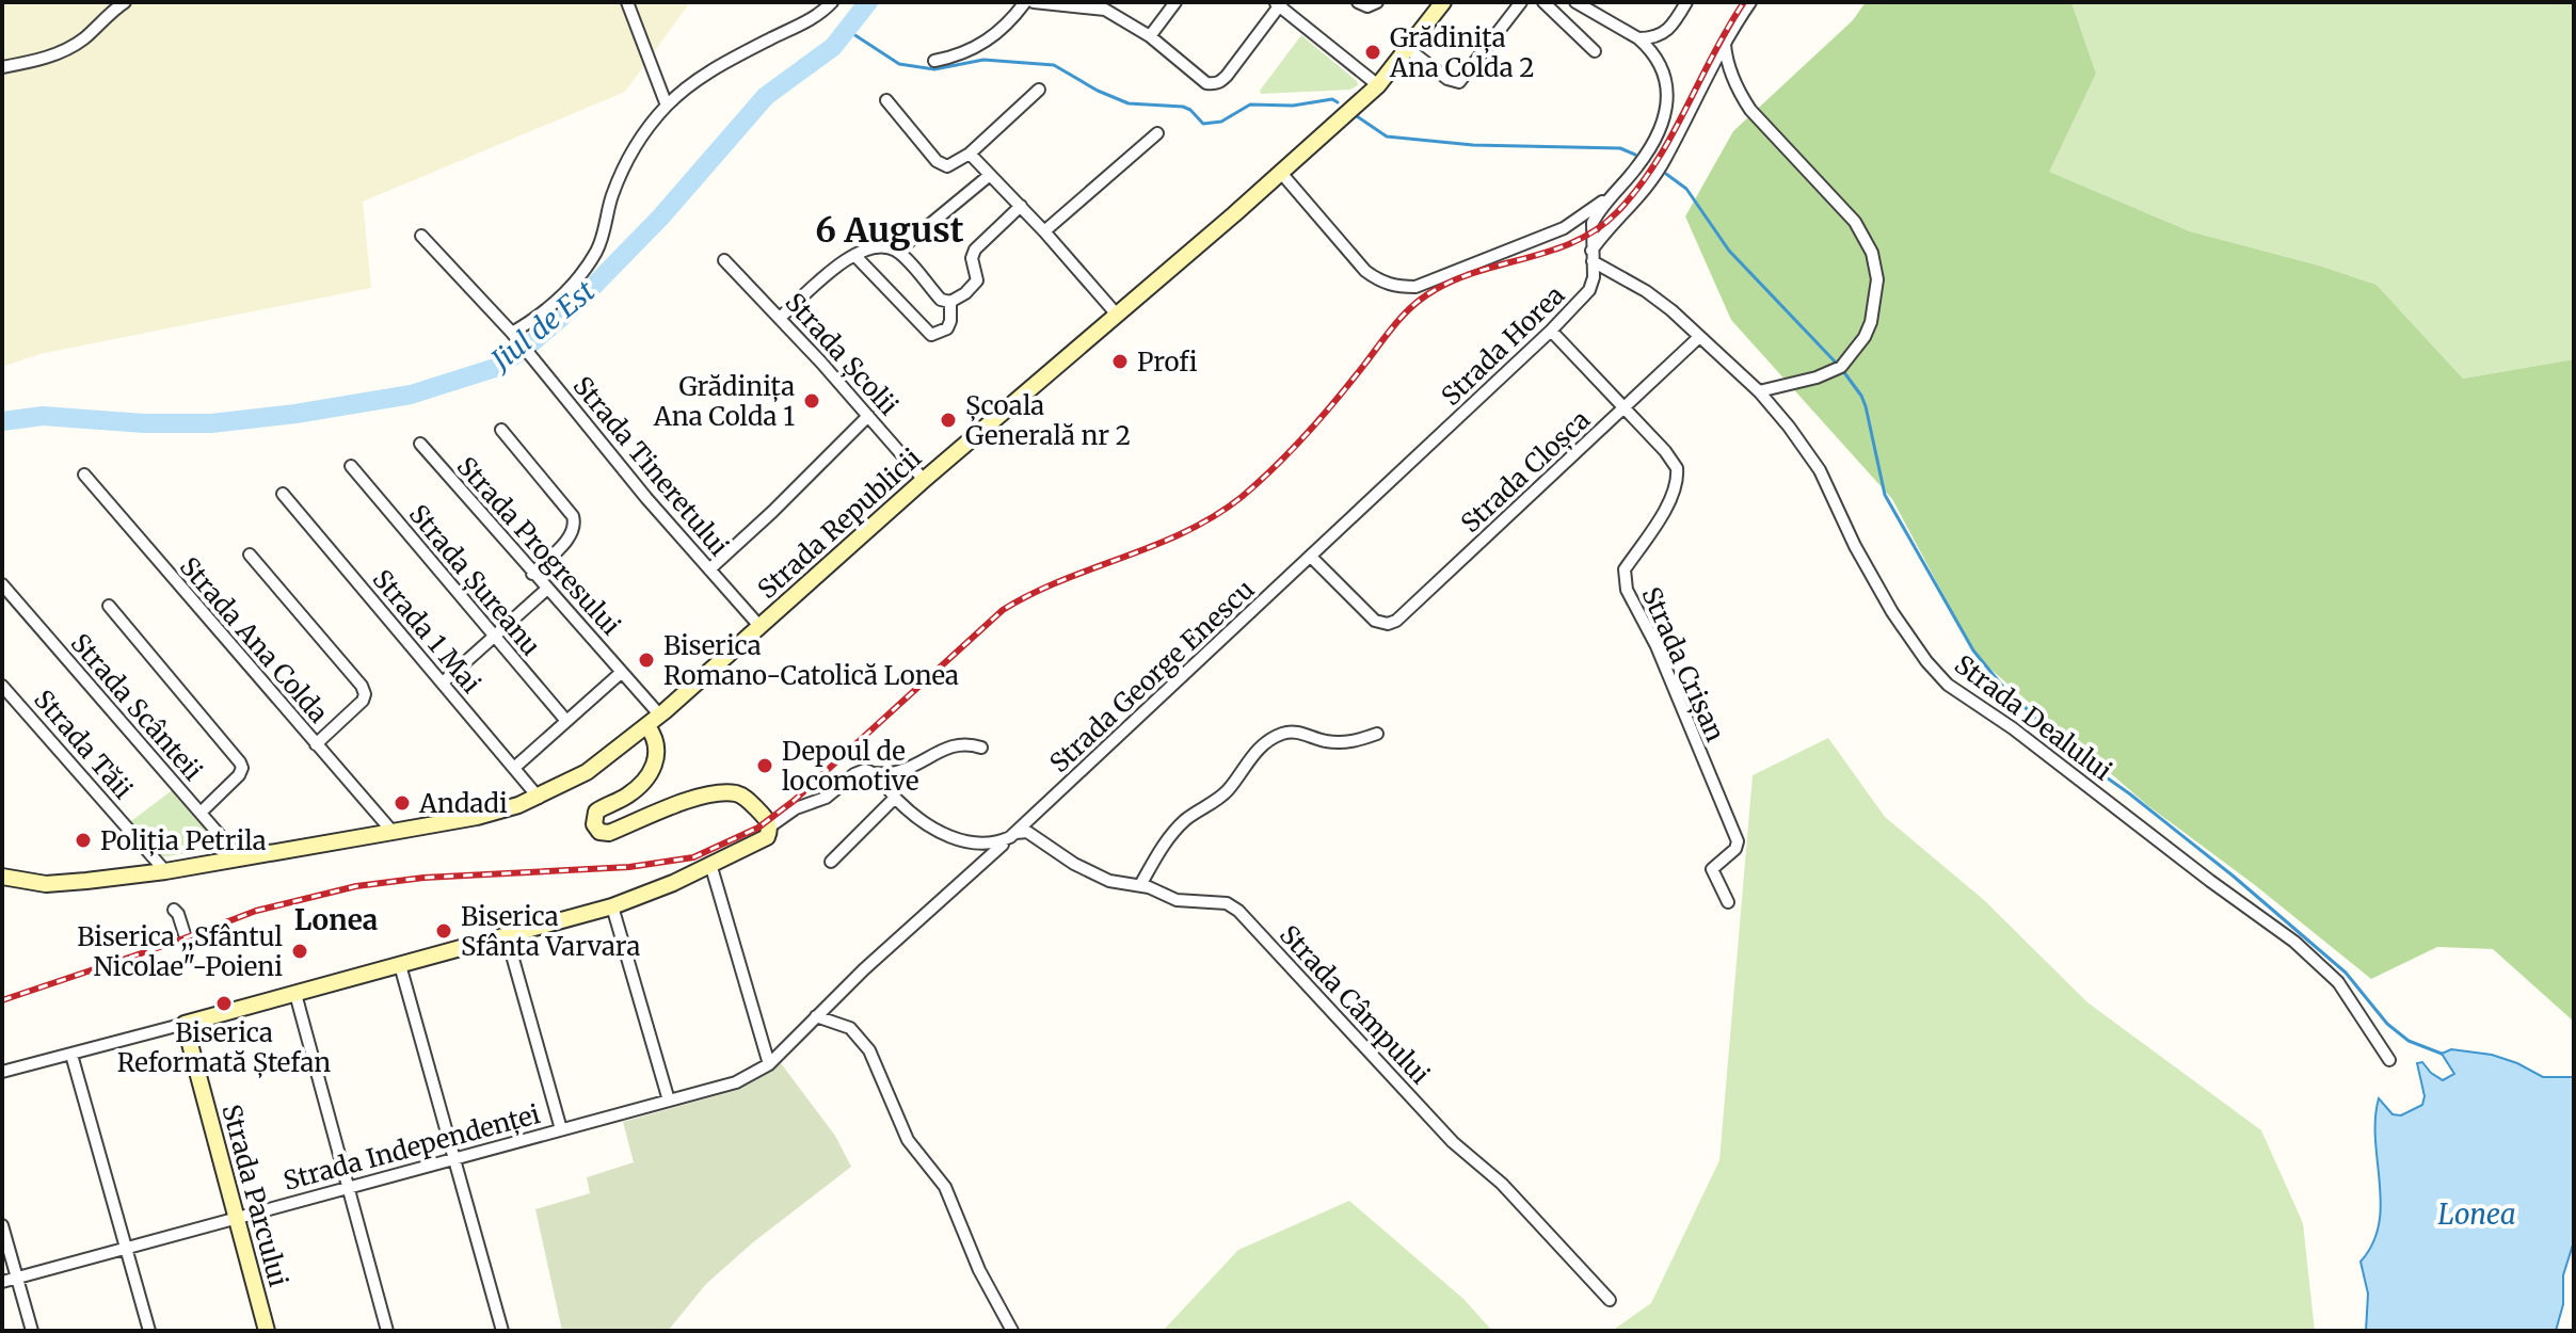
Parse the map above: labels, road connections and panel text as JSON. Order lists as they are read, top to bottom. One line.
{"streets":{"main road":["Strada Republicii","Strada Parcului"],"street":["Strada Horea","Strada Școlii","Strada Tineretului","Strada Cloșca","Strada Progresului","Strada Șureanu","Strada 1 Mai","Strada Ana Colda","Strada Crișan","Strada George Enescu","Strada Scânteii","Strada Dealului","Strada Tăii","Strada Câmpului","Strada Independenței"]},"crossings":[["Strada Horea","Strada Cloșca"],["Strada Horea","Strada Crișan"],["Strada Horea","Strada George Enescu"],["Strada Horea","Strada Dealului"],["Strada Școlii","Strada Republicii"],["Strada Tineretului","Strada Republicii"],["Strada Cloșca","Strada Crișan"],["Strada Cloșca","Strada George Enescu"],["Strada Cloșca","Strada Dealului"],["Strada Republicii","Strada Progresului"],["Strada Republicii","Strada 1 Mai"],["Strada Republicii","Strada Ana Colda"],["Strada Republicii","Strada Scânteii"],["Strada Republicii","Strada Tăii"],["Strada George Enescu","Strada Câmpului"],["Strada George Enescu","Strada Independenței"],["Strada Independenței","Strada Parcului"]],"districts":["6 August","Lonea"],"water":["Jiul de Est","Lonea"],"places":["Grădinița Ana Colda 2","Profi","Grădinița Ana Colda 1","Școala Generală nr 2","Biserica Romano-Catolică Lonea","Depoul de locomotive","Andadi","Poliția Petrila","Biserica Sfânta Varvara","Biserica ,,Sfântul Nicolae\"-Poieni","Biserica Reformată Ștefan"]}
